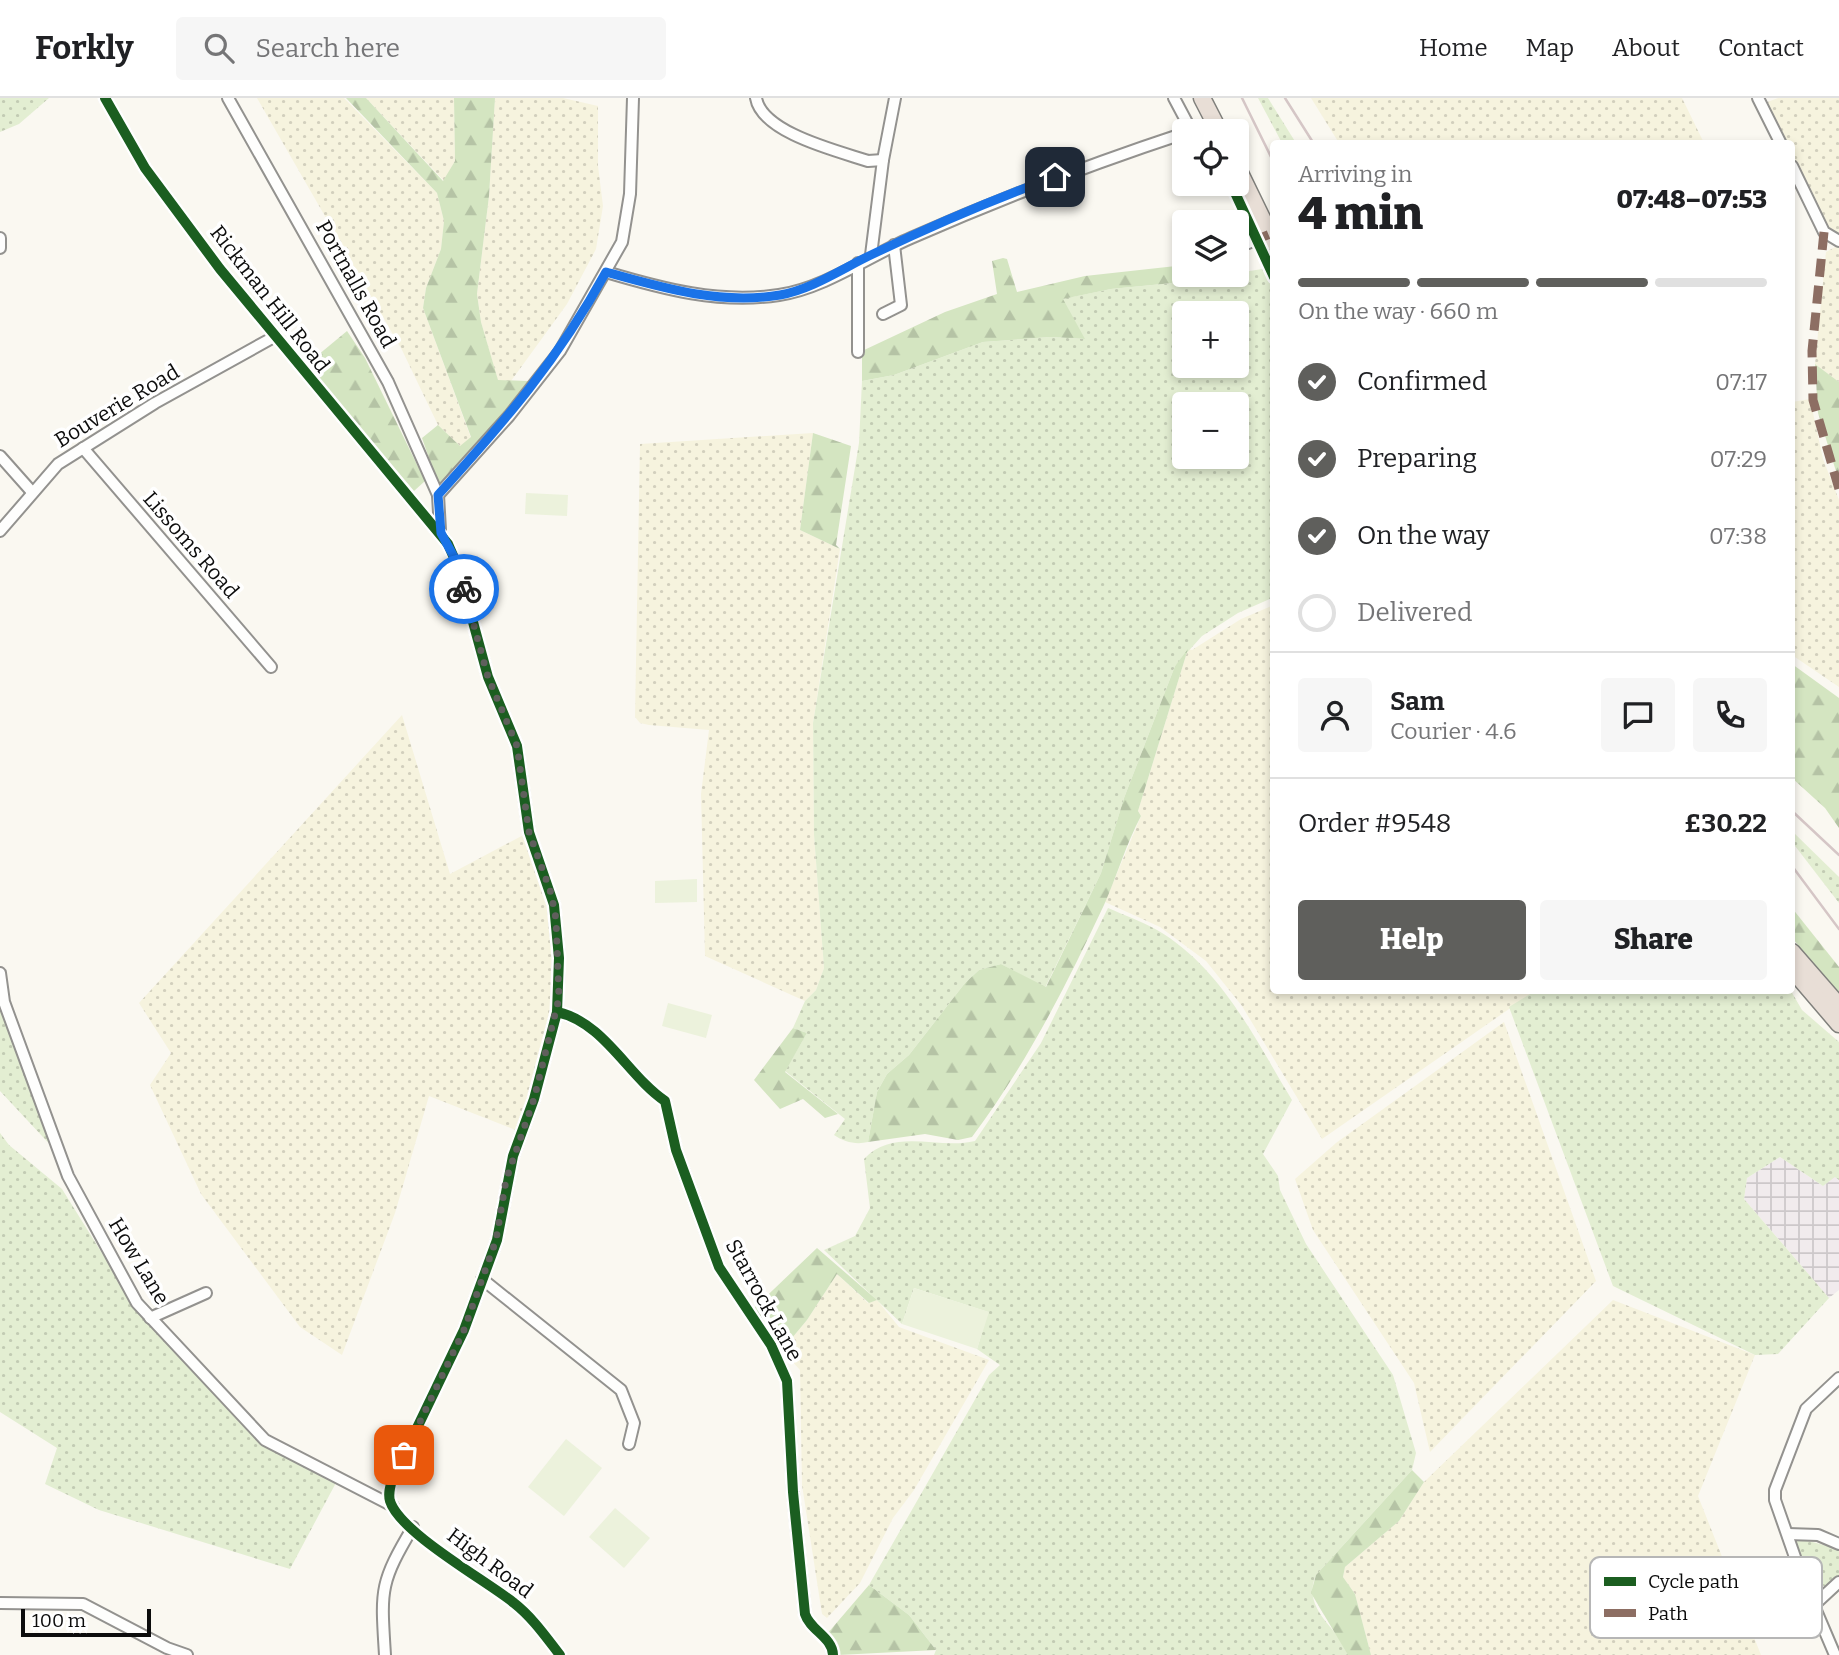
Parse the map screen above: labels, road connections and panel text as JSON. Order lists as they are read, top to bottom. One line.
{"streets":{"street":["Portnalls Road","Rickman Hill Road","Bouverie Road","Lissoms Road","How Lane","Starrock Lane","High Road"]},"crossings":[["Portnalls Road","Rickman Hill Road"],["Rickman Hill Road","Bouverie Road"],["Bouverie Road","Lissoms Road"],["How Lane","High Road"]],"legend":["Cycle path","Path"],"scale_bar":"100 m","page":{"header":"Forkly","search":"Search here","nav":["Home","Map","About","Contact"],"map_buttons":["+","−"],"heading":["4 min","Arriving in","07:48–07:53"],"panel":["Sam","Courier · 4.6","Order #9548","£30.22"],"bar":"On the way · 660 m","list":[["Confirmed","07:17"],["Preparing","07:29"],["On the way","07:38"],"Delivered"],"buttons":["Help","Share"],"scale":"100 m"}}
